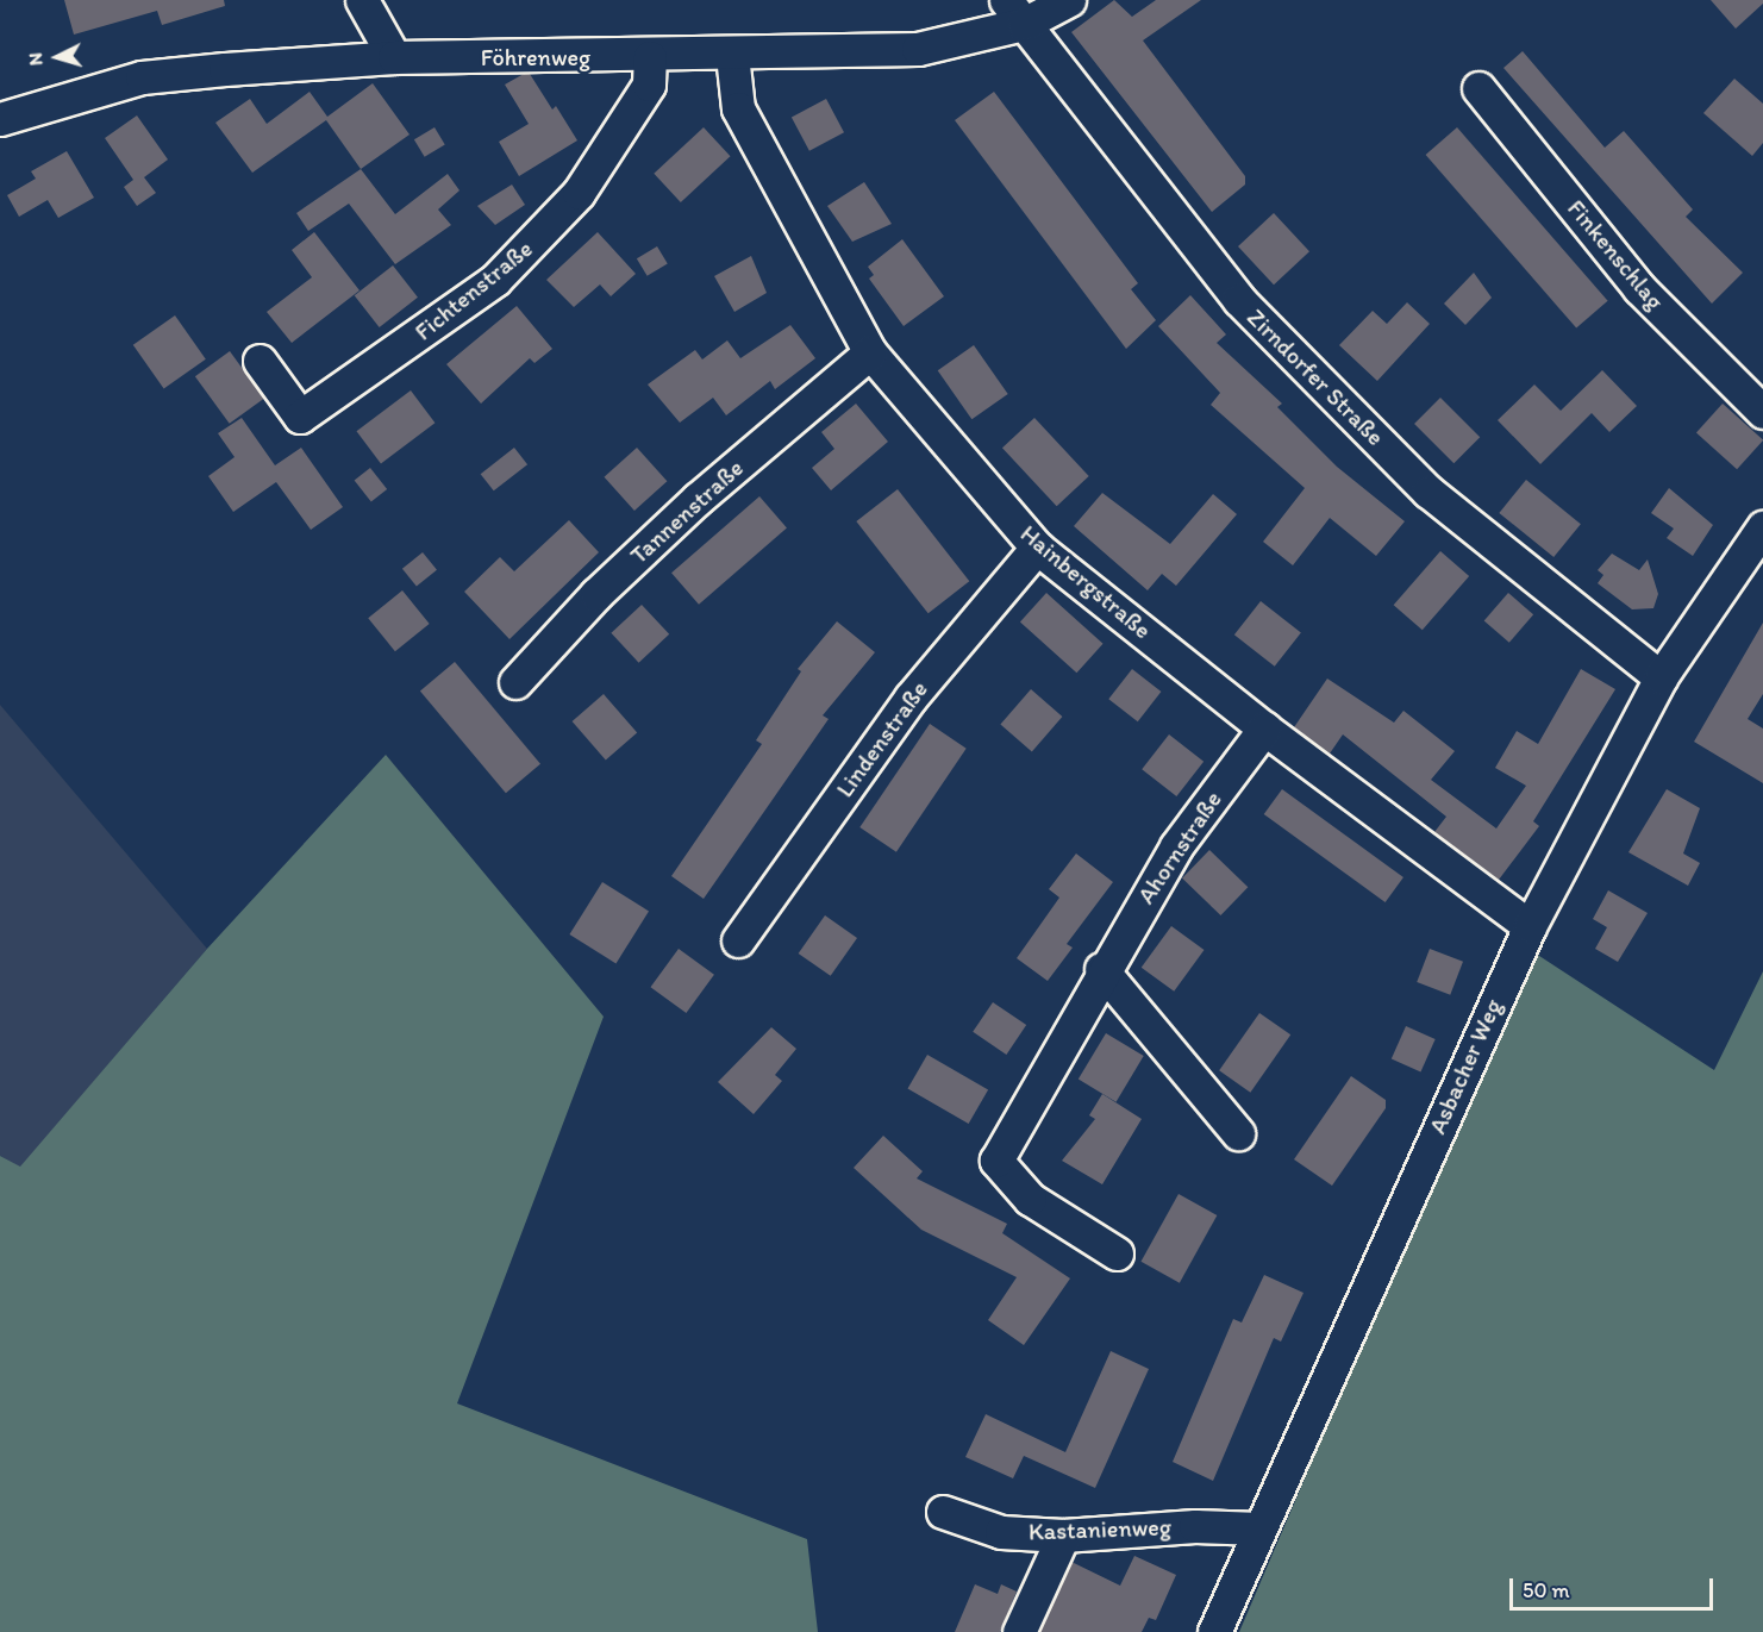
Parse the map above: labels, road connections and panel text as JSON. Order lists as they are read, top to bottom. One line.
{"streets":{"street":["Föhrenweg","Finkenschlag","Fichtenstraße","Zirndorfer Straße","Tannenstraße","Hainbergstraße","Lindenstraße","Ahornstraße","Asbacher Weg","Kastanienweg"]},"crossings":[["Föhrenweg","Fichtenstraße"],["Föhrenweg","Zirndorfer Straße"],["Föhrenweg","Hainbergstraße"],["Zirndorfer Straße","Asbacher Weg"],["Tannenstraße","Hainbergstraße"],["Hainbergstraße","Lindenstraße"],["Hainbergstraße","Ahornstraße"],["Hainbergstraße","Asbacher Weg"],["Asbacher Weg","Kastanienweg"]],"scale_bar":"50 m","north":"left"}
